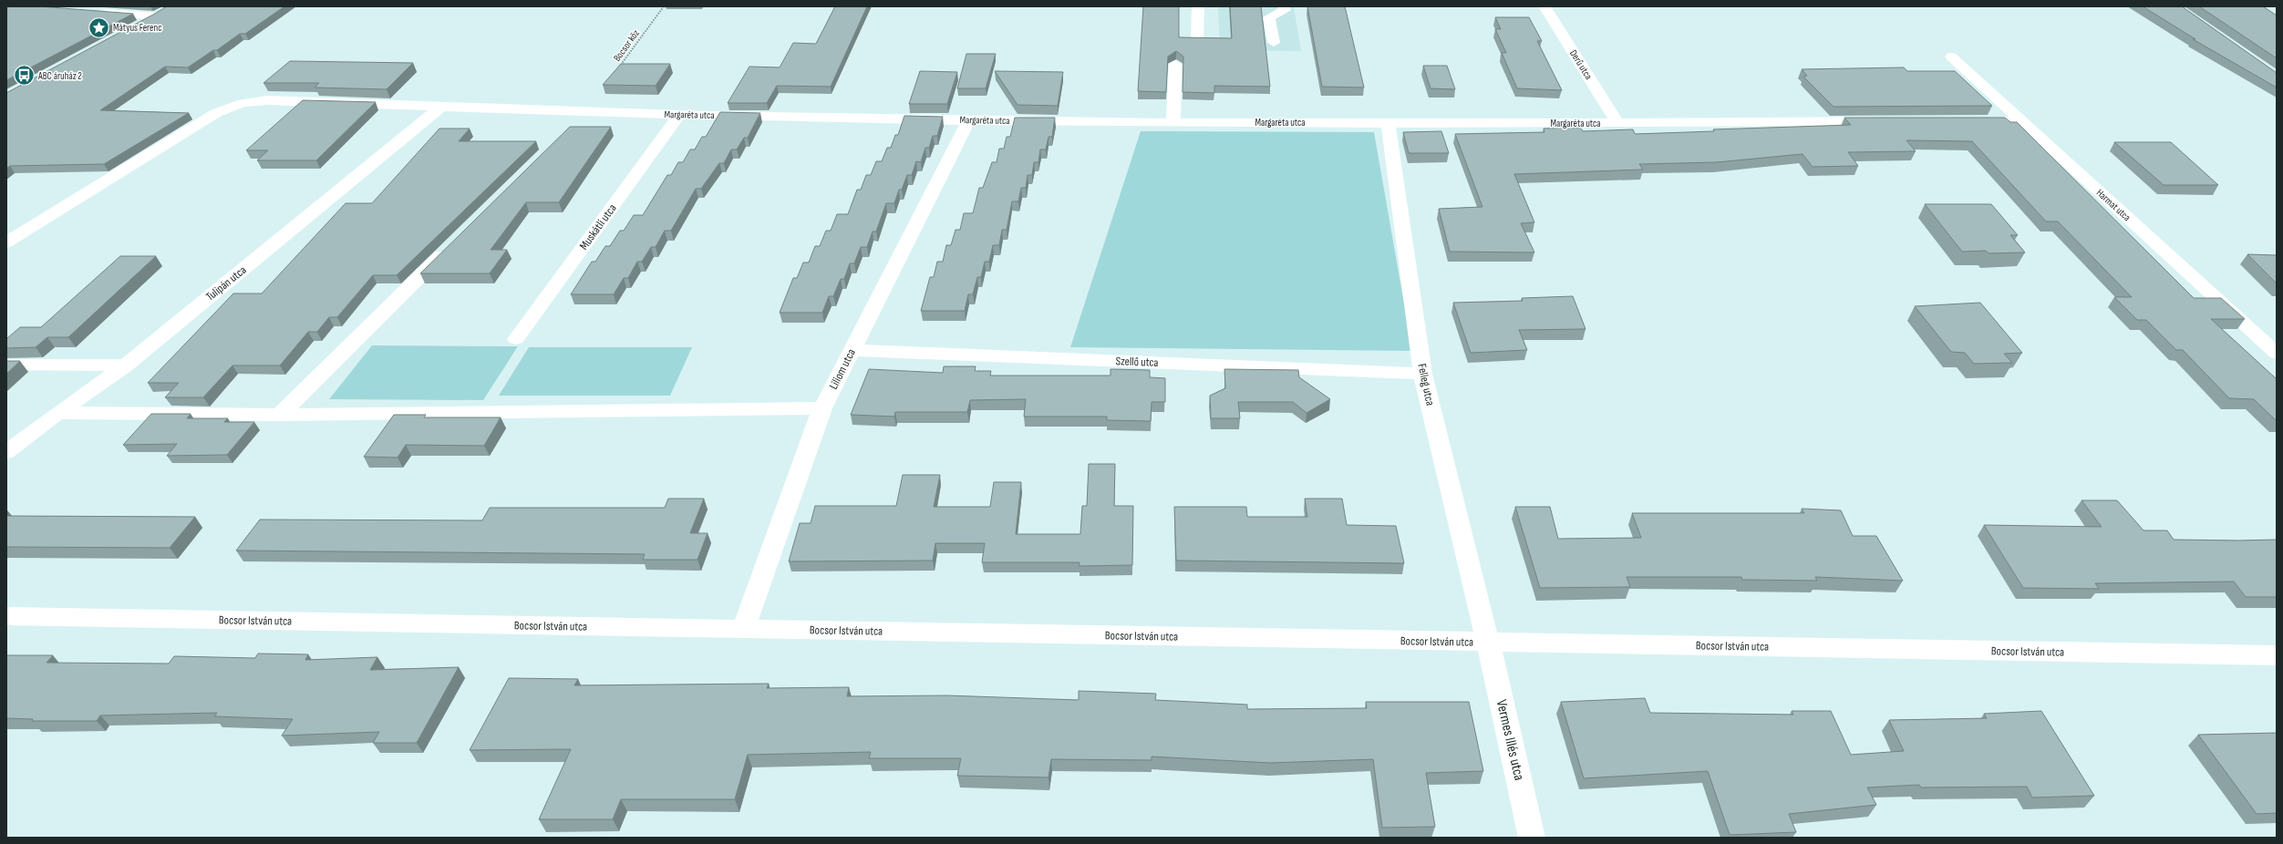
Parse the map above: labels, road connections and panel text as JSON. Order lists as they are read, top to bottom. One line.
{"streets":{"street":["Derű utca","Margaréta utca","Harmat utca","Muskátli utca","Tulipán utca","Szellő utca","Liliom utca","Felleg utca","Bocsor István utca","Vermes Illés utca"],"path":["Bocsor köz"]},"crossings":[["Derű utca","Margaréta utca"],["Margaréta utca","Muskátli utca"],["Margaréta utca","Tulipán utca"],["Margaréta utca","Liliom utca"],["Margaréta utca","Felleg utca"],["Szellő utca","Liliom utca"],["Szellő utca","Felleg utca"],["Liliom utca","Bocsor István utca"],["Felleg utca","Bocsor István utca"],["Felleg utca","Vermes Illés utca"],["Bocsor István utca","Vermes Illés utca"]],"places":{"place":["Mátyus Ferenc"],"bus stop":["ABC áruház 2"]}}
